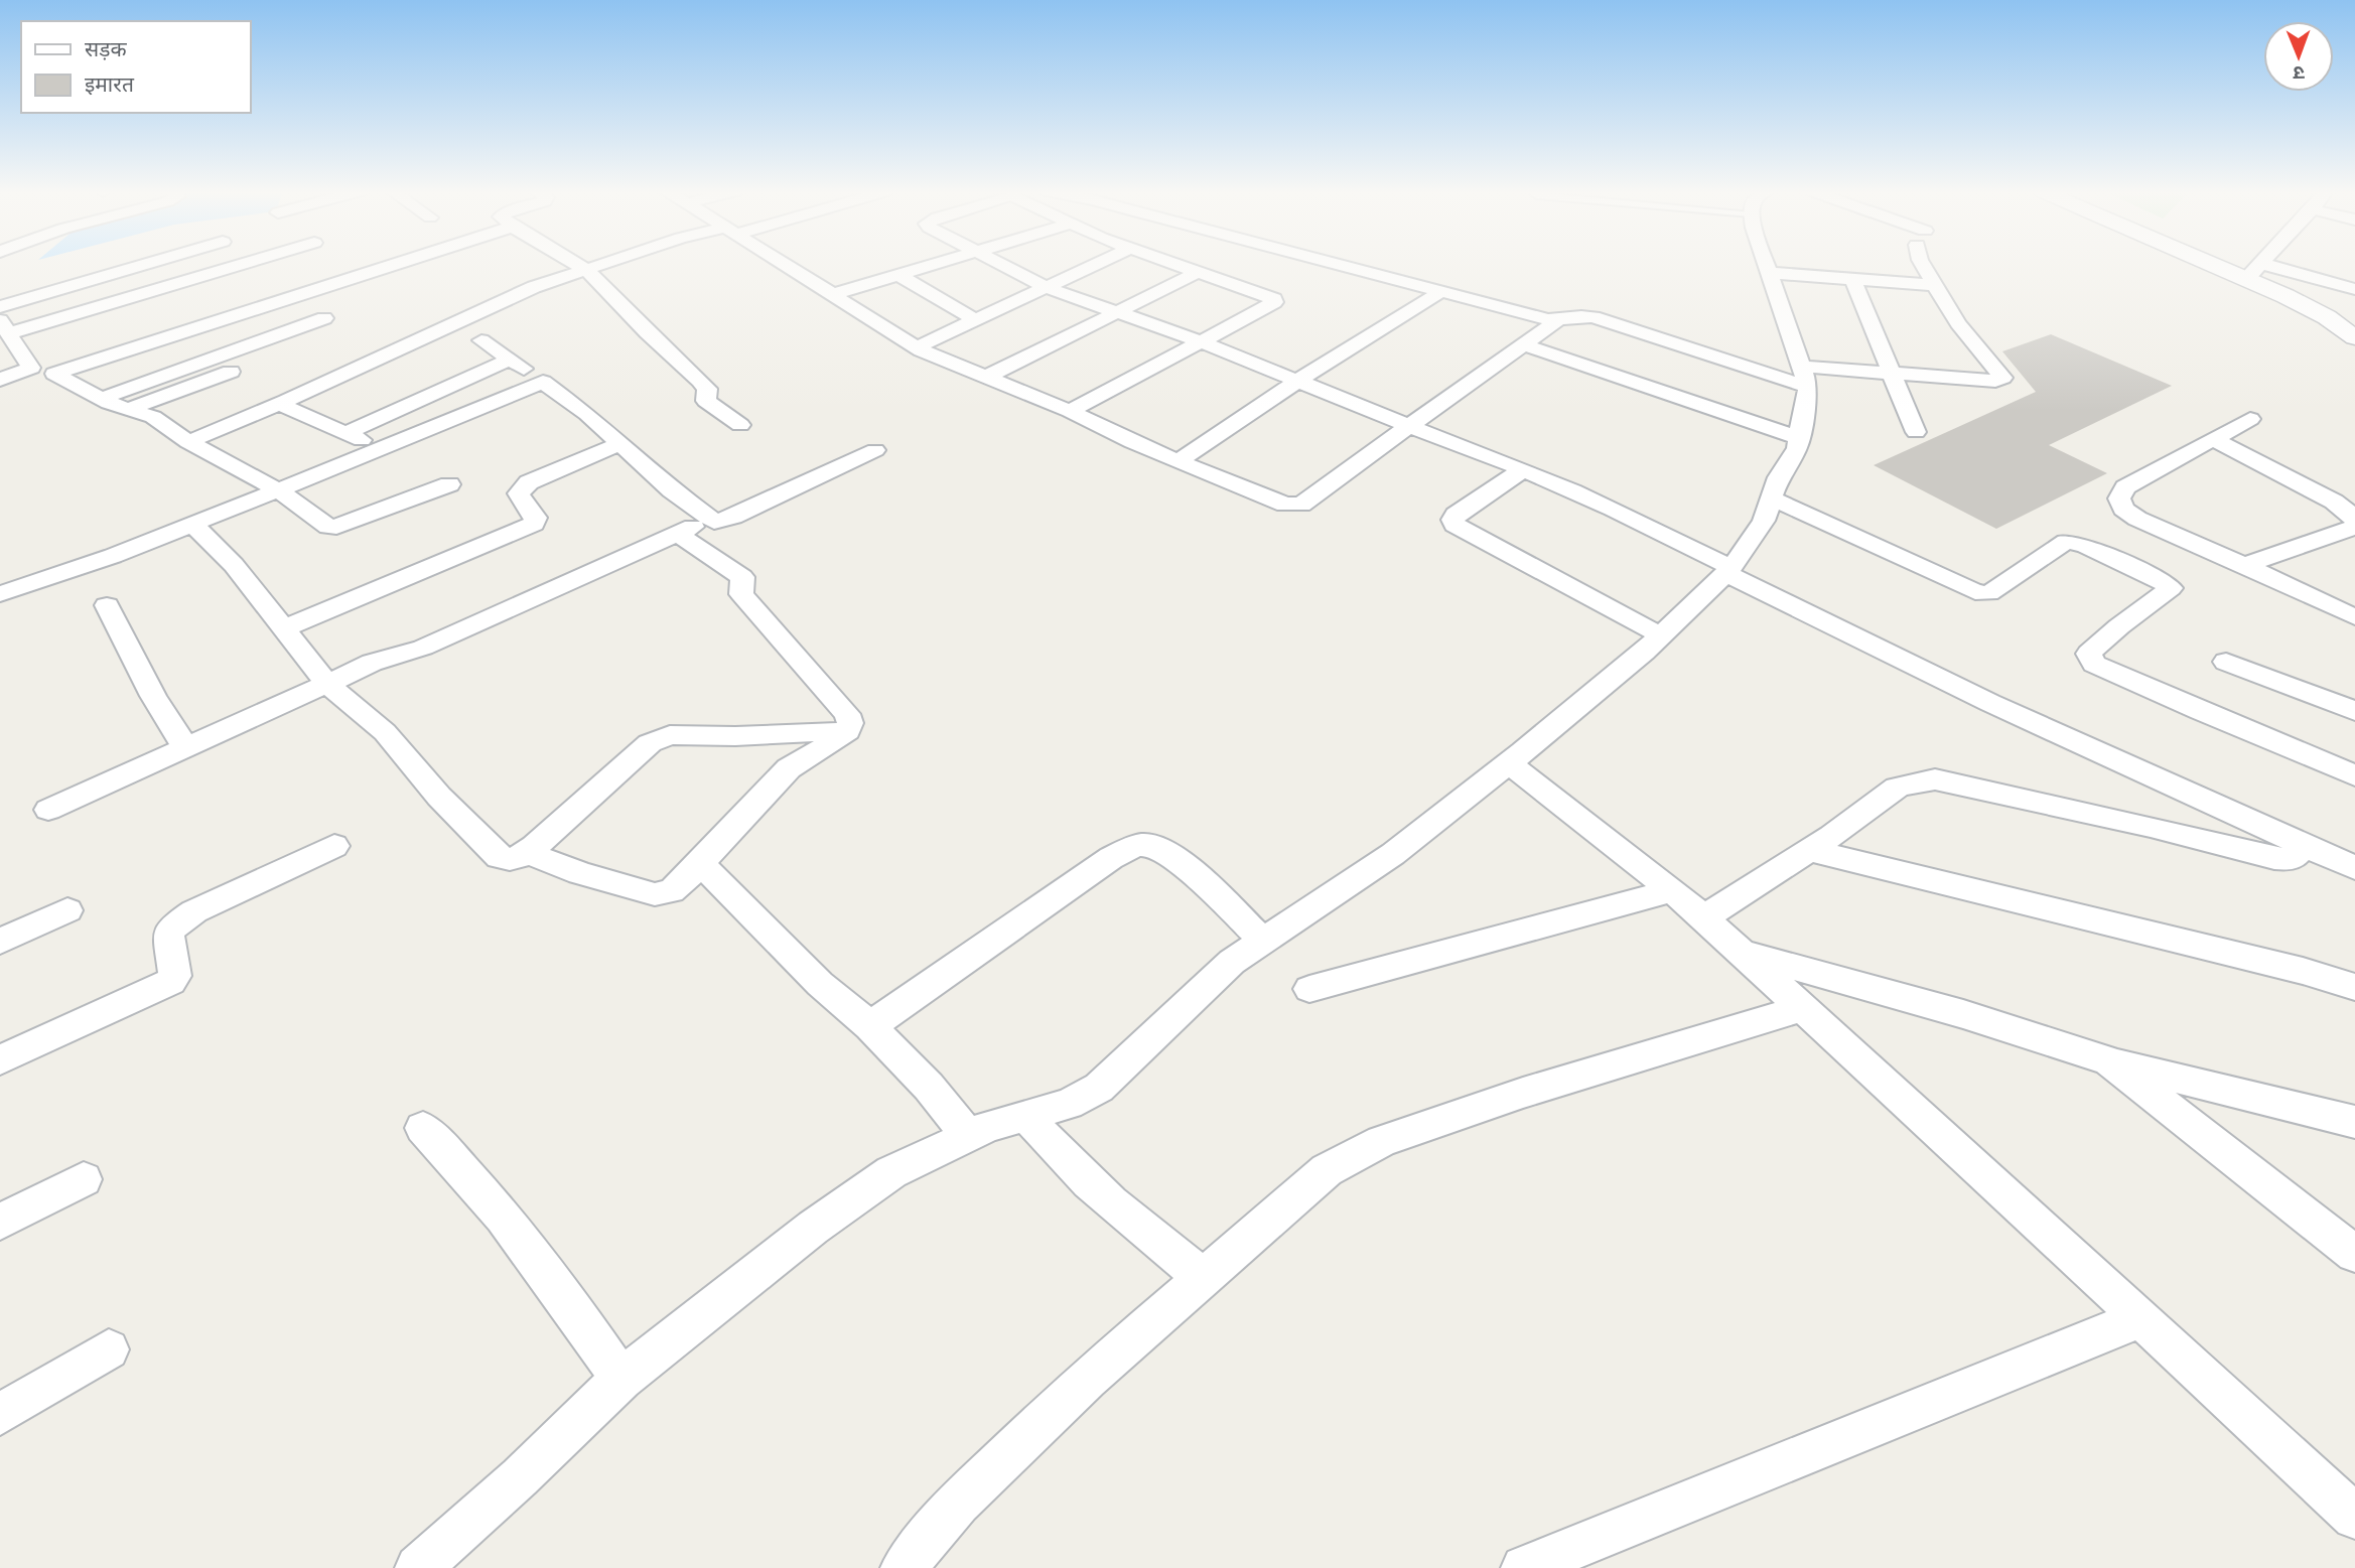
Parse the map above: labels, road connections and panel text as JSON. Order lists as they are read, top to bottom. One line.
{"legend":["सड़क","इमारत"],"north":"bottom"}
